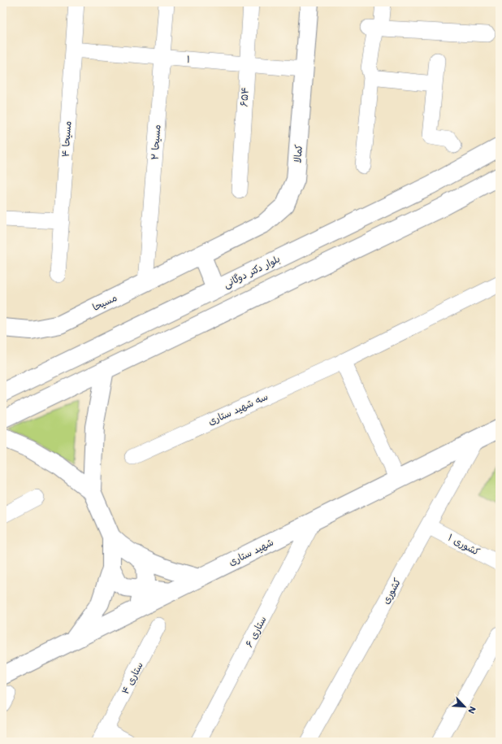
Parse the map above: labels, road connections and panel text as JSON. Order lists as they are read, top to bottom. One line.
{"streets":{"street":["۱","۶۵۴","مسيحا ۴","مسيحا ۲","کمالا","بلوار دکتر دوگانی","مسیحا","سه شهید ستاری","کشوری ۱","شهید ستاری","کشوری","ستاری ۶","ستاری ۴"]},"crossings":[["۱","۶۵۴"],["۱","مسيحا ۴"],["۱","مسيحا ۲"],["۱","کمالا"],["مسيحا ۲","مسیحا"],["کمالا","مسیحا"],["کشوری ۱","کشوری"],["شهید ستاری","کشوری"],["شهید ستاری","ستاری ۶"]],"north":"bottom right"}
